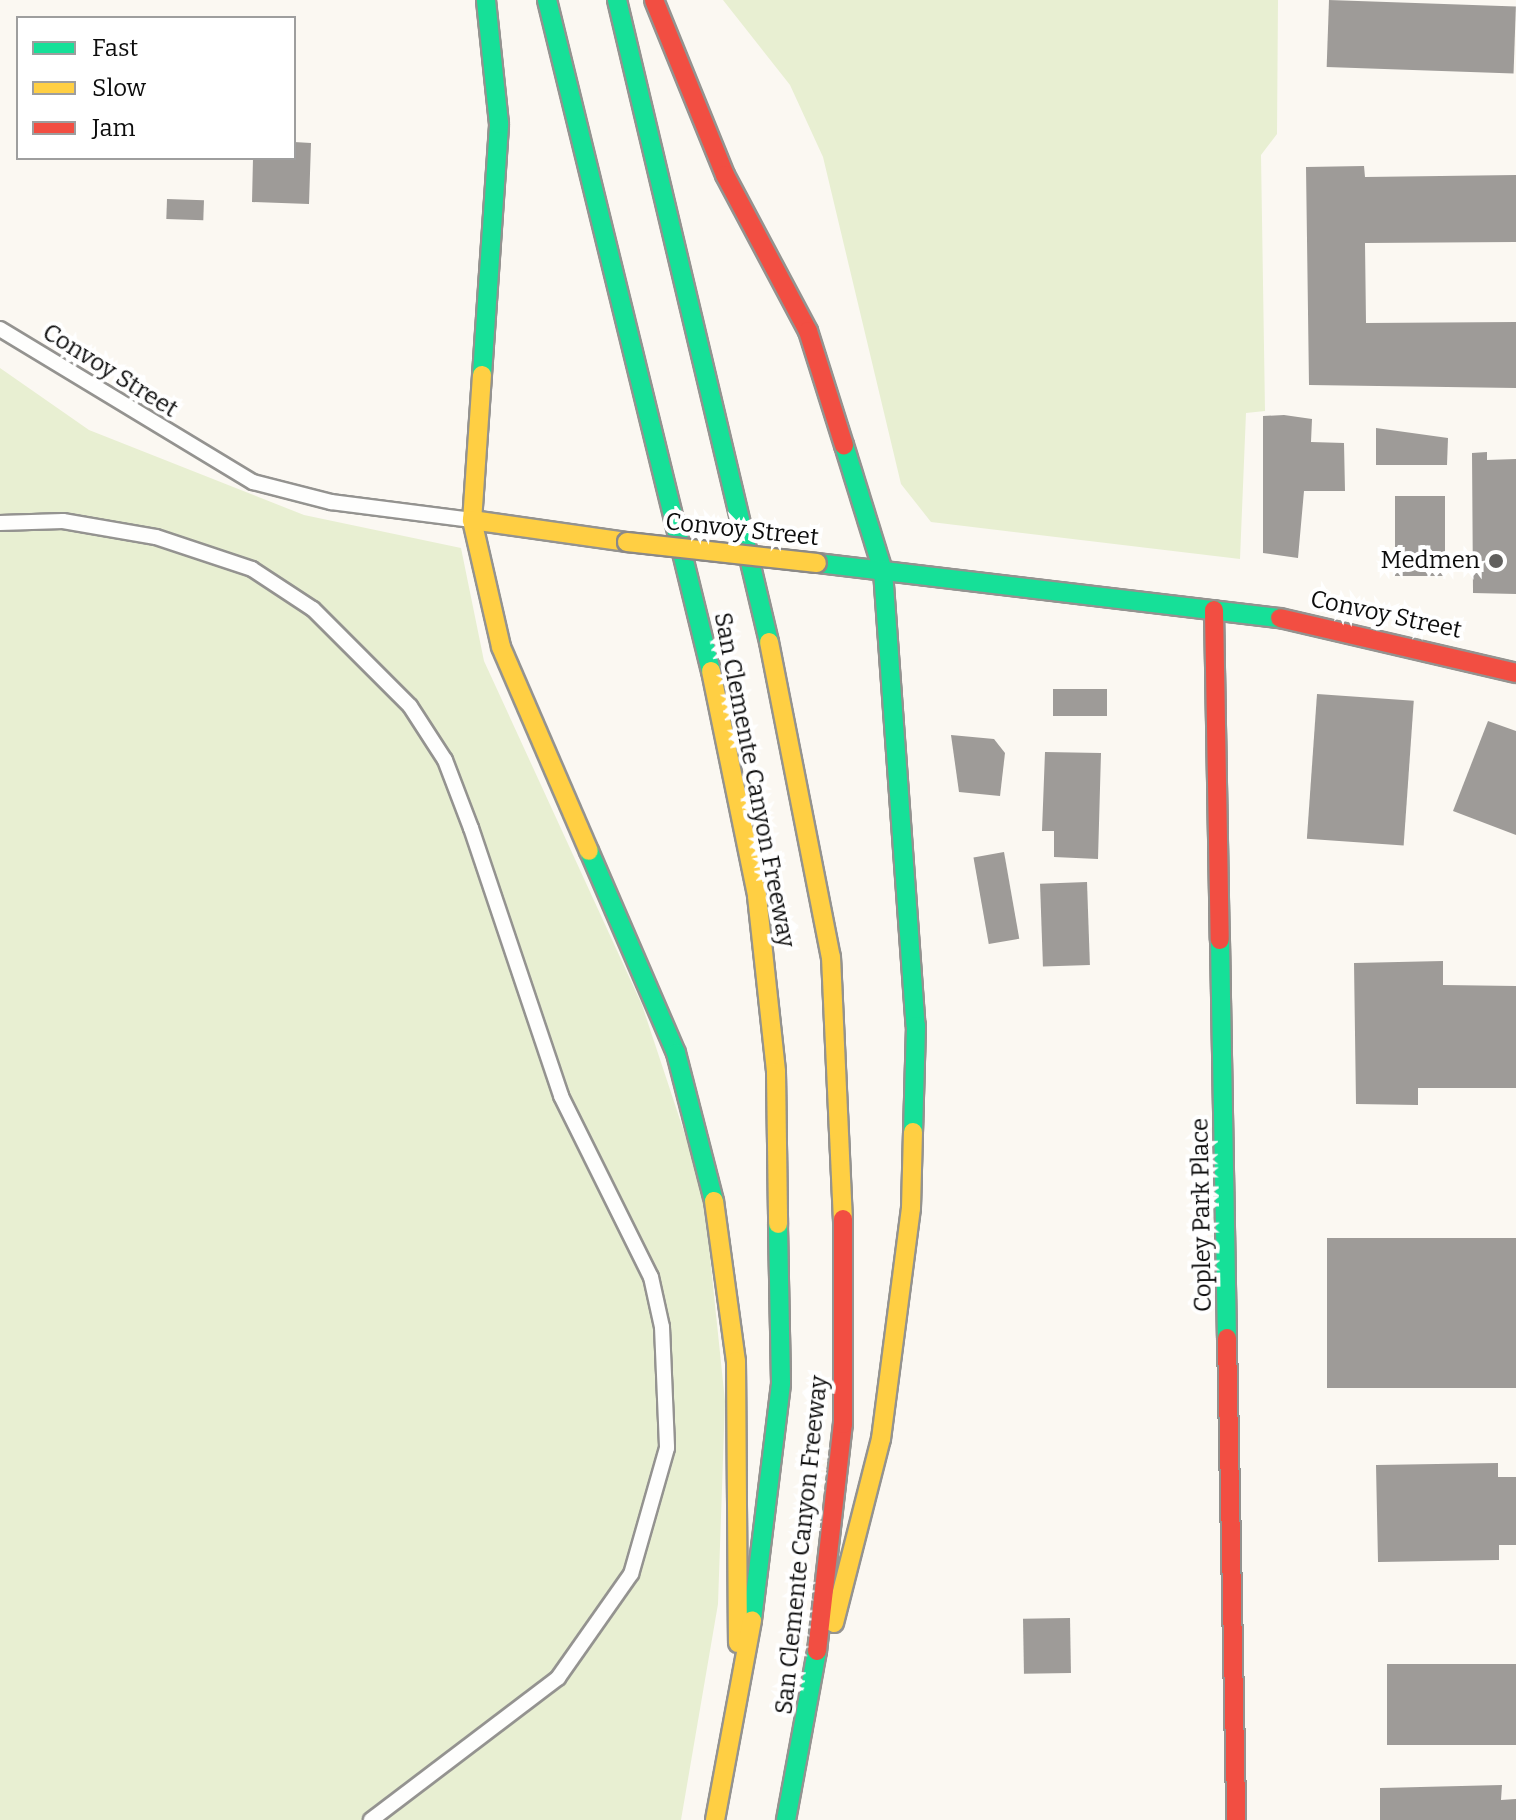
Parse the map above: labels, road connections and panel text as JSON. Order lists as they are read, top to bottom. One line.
{"streets":{"main road":["Convoy Street","San Clemente Canyon Freeway","Copley Park Place"]},"crossings":[["Convoy Street","Copley Park Place"]],"places":["Medmen"],"legend":["Fast","Slow","Jam"]}
